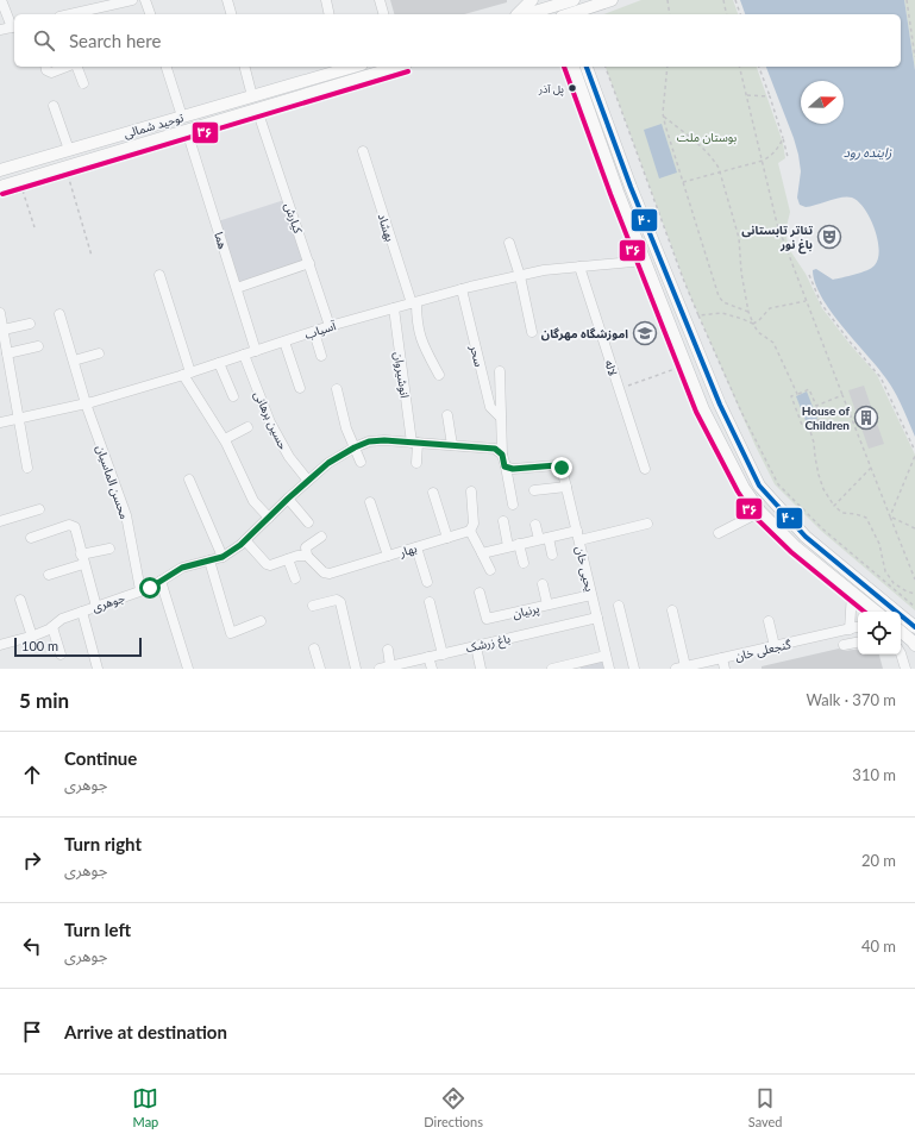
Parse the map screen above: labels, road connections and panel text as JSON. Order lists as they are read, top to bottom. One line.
{"streets":{"main road":["توحید شمالی"],"street":["کیارش","بهشاد","هما","آسیاب","سحر","لاله","انوشیروان","حسین برهانی","محسن الماسیان","بهار","یحیی خان","جوهری","پرنیان","باغ زرشک","گنجعلی خان"]},"crossings":[["توحید شمالی","کیارش"],["توحید شمالی","هما"],["کیارش","آسیاب"],["بهشاد","آسیاب"],["هما","آسیاب"],["آسیاب","سحر"],["آسیاب","لاله"],["آسیاب","انوشیروان"],["آسیاب","حسین برهانی"],["آسیاب","محسن الماسیان"],["سحر","جوهری"],["انوشیروان","جوهری"],["حسین برهانی","جوهری"],["محسن الماسیان","جوهری"],["یحیی خان","پرنیان"],["یحیی خان","باغ زرشک"]],"water":["زاینده رود"],"parks":["بوستان ملت"],"places":{"other":["پل آذر"],"theatre":["تئاتر تابستانی باغ نور"],"school or university":["اموزشگاه مهرگان"],"building":["House of Children"]},"lines":["transit line ۴۰","transit line ۳۶"],"scale_bar":"100 m","north":"right","page":{"search":"Search here","scale":"100 m","heading":["5 min","Walk · 370 m"],"list":[["Continue","جوهری","310 m"],["Turn right","جوهری","20 m"],["Turn left","جوهری","40 m"],"Arrive at destination"],"nav":["Map","Directions","Saved"]}}
